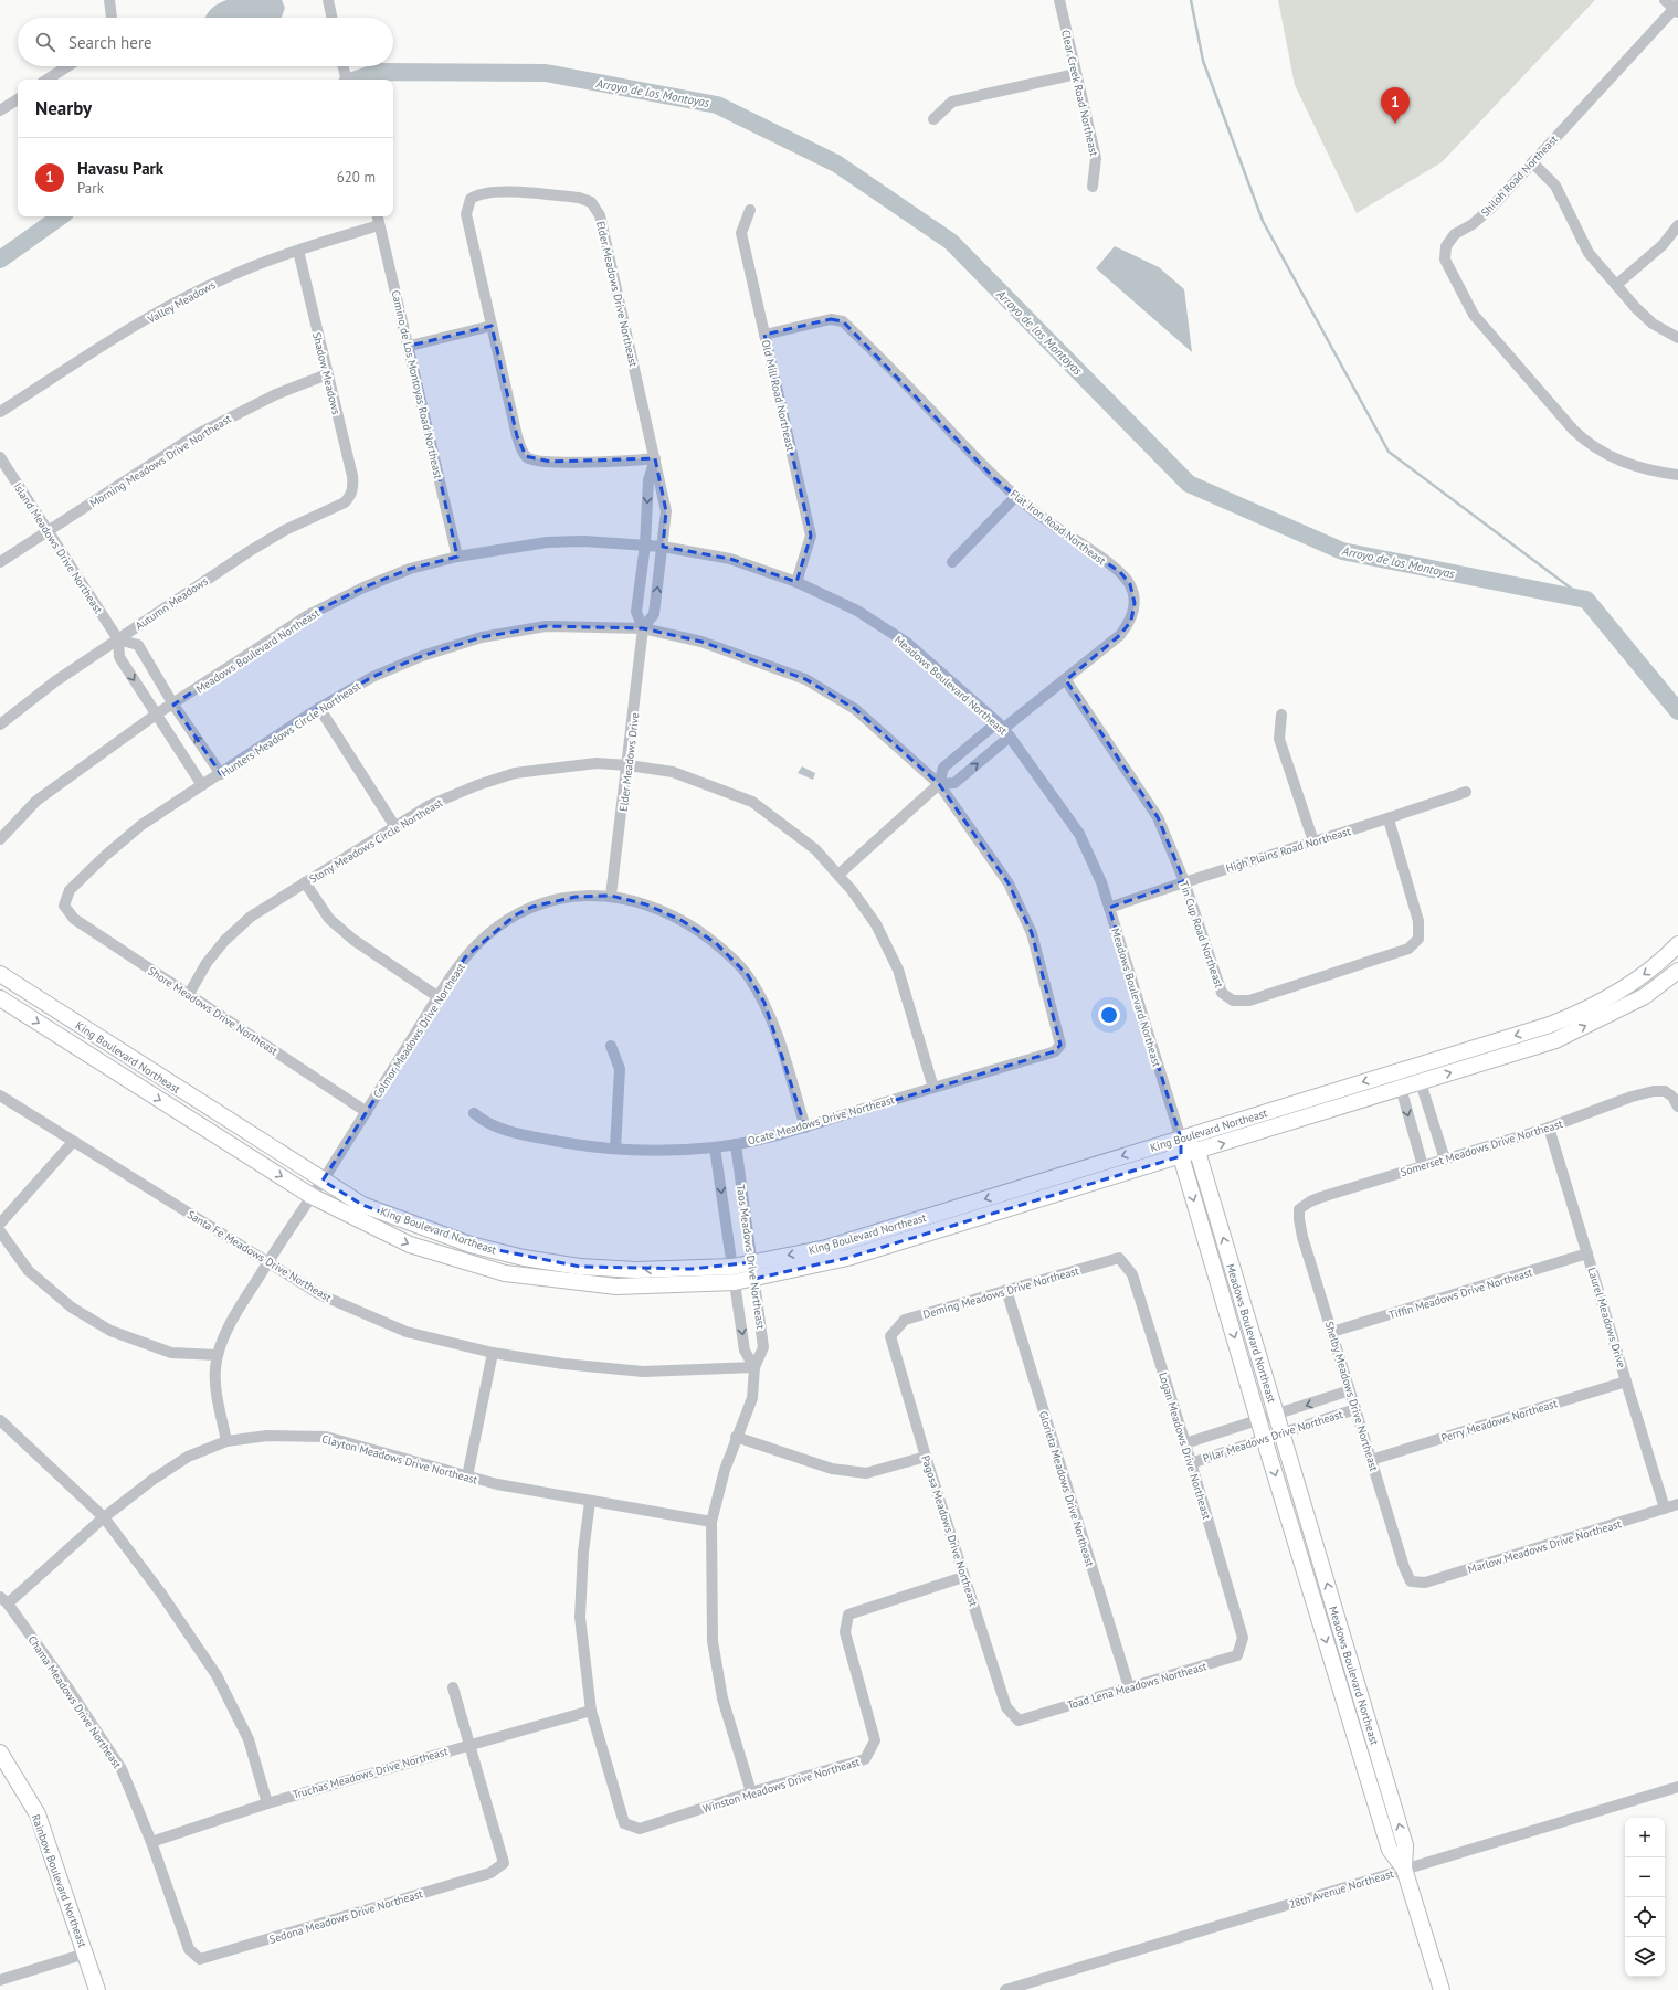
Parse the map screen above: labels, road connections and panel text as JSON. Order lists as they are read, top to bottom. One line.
{"streets":{"street":["Clear Creek Road Northeast","Shiloh Road Northeast","Elder Meadows Drive Northeast","Valley Meadows","Shadow Meadows","Camino de Los Montoyas Road Northeast","Old Mill Road Northeast","Morning Meadows Drive Northeast","Flat Iron Road Northeast","Island Meadows Drive Northeast","Autumn Meadows","Meadows Boulevard Northeast","Hunters Meadows Circle Northeast","Elder Meadows Drive","Stony Meadows Circle Northeast","High Plains Road Northeast","Tin Cup Road Northeast","Shore Meadows Drive Northeast","Colmor Meadows Drive Northeast","King Boulevard Northeast","Ocate Meadows Drive Northeast","Somerset Meadows Drive Northeast","Santa Fe Meadows Drive Northeast","Taos Meadows Drive Northeast","Deming Meadows Drive Northeast","Tiffin Meadows Drive Northeast","Laurel Meadows Drive","Shelby Meadows Drive Northeast","Perry Meadows Northeast","Pilar Meadows Drive Northeast","Logan Meadows Drive Northeast","Clayton Meadows Drive Northeast","Glorieta Meadows Drive Northeast","Pagosa Meadows Drive Northeast","Marlow Meadows Drive Northeast","Toad Lena Meadows Northeast","Chama Meadows Drive Northeast","Truchas Meadows Drive Northeast","Winston Meadows Drive Northeast","Rainbow Boulevard Northeast","28th Avenue Northeast","Sedona Meadows Drive Northeast"]},"crossings":[["Elder Meadows Drive Northeast","Meadows Boulevard Northeast"],["Elder Meadows Drive Northeast","Hunters Meadows Circle Northeast"],["Elder Meadows Drive Northeast","Elder Meadows Drive"],["Valley Meadows","Shadow Meadows"],["Valley Meadows","Camino de Los Montoyas Road Northeast"],["Shadow Meadows","Morning Meadows Drive Northeast"],["Shadow Meadows","Autumn Meadows"],["Camino de Los Montoyas Road Northeast","Meadows Boulevard Northeast"],["Old Mill Road Northeast","Flat Iron Road Northeast"],["Old Mill Road Northeast","Meadows Boulevard Northeast"],["Morning Meadows Drive Northeast","Island Meadows Drive Northeast"],["Flat Iron Road Northeast","Meadows Boulevard Northeast"],["Flat Iron Road Northeast","Tin Cup Road Northeast"],["Island Meadows Drive Northeast","Autumn Meadows"],["Island Meadows Drive Northeast","Meadows Boulevard Northeast"],["Island Meadows Drive Northeast","Hunters Meadows Circle Northeast"],["Meadows Boulevard Northeast","High Plains Road Northeast"],["Meadows Boulevard Northeast","King Boulevard Northeast"],["Meadows Boulevard Northeast","Pilar Meadows Drive Northeast"],["Meadows Boulevard Northeast","28th Avenue Northeast"],["Hunters Meadows Circle Northeast","Elder Meadows Drive"],["Hunters Meadows Circle Northeast","Shore Meadows Drive Northeast"],["Hunters Meadows Circle Northeast","Ocate Meadows Drive Northeast"],["Elder Meadows Drive","Stony Meadows Circle Northeast"],["Elder Meadows Drive","Colmor Meadows Drive Northeast"],["Stony Meadows Circle Northeast","Shore Meadows Drive Northeast"],["Stony Meadows Circle Northeast","Ocate Meadows Drive Northeast"],["High Plains Road Northeast","Tin Cup Road Northeast"],["Shore Meadows Drive Northeast","Colmor Meadows Drive Northeast"],["Colmor Meadows Drive Northeast","King Boulevard Northeast"],["Colmor Meadows Drive Northeast","Ocate Meadows Drive Northeast"],["Colmor Meadows Drive Northeast","Santa Fe Meadows Drive Northeast"],["Colmor Meadows Drive Northeast","Clayton Meadows Drive Northeast"],["King Boulevard Northeast","Taos Meadows Drive Northeast"],["Ocate Meadows Drive Northeast","Taos Meadows Drive Northeast"],["Somerset Meadows Drive Northeast","Laurel Meadows Drive"],["Somerset Meadows Drive Northeast","Shelby Meadows Drive Northeast"],["Santa Fe Meadows Drive Northeast","Taos Meadows Drive Northeast"],["Taos Meadows Drive Northeast","Clayton Meadows Drive Northeast"],["Taos Meadows Drive Northeast","Winston Meadows Drive Northeast"],["Deming Meadows Drive Northeast","Logan Meadows Drive Northeast"],["Deming Meadows Drive Northeast","Glorieta Meadows Drive Northeast"],["Deming Meadows Drive Northeast","Pagosa Meadows Drive Northeast"],["Tiffin Meadows Drive Northeast","Laurel Meadows Drive"],["Tiffin Meadows Drive Northeast","Shelby Meadows Drive Northeast"],["Laurel Meadows Drive","Perry Meadows Northeast"],["Laurel Meadows Drive","Marlow Meadows Drive Northeast"],["Shelby Meadows Drive Northeast","Perry Meadows Northeast"],["Shelby Meadows Drive Northeast","Pilar Meadows Drive Northeast"],["Shelby Meadows Drive Northeast","Marlow Meadows Drive Northeast"],["Pilar Meadows Drive Northeast","Logan Meadows Drive Northeast"],["Logan Meadows Drive Northeast","Toad Lena Meadows Northeast"],["Clayton Meadows Drive Northeast","Chama Meadows Drive Northeast"],["Glorieta Meadows Drive Northeast","Toad Lena Meadows Northeast"],["Pagosa Meadows Drive Northeast","Toad Lena Meadows Northeast"],["Pagosa Meadows Drive Northeast","Winston Meadows Drive Northeast"],["Chama Meadows Drive Northeast","Truchas Meadows Drive Northeast"],["Chama Meadows Drive Northeast","Sedona Meadows Drive Northeast"],["Truchas Meadows Drive Northeast","Winston Meadows Drive Northeast"],["Truchas Meadows Drive Northeast","Sedona Meadows Drive Northeast"]],"water":["Arroyo de los Montoyas"],"page":{"search":"Search here","heading":"Nearby","pins":"1","list":[{"mark":"1","name":"Havasu Park","note":"Park","value":"620 m"}],"map_buttons":["+","−"]}}
